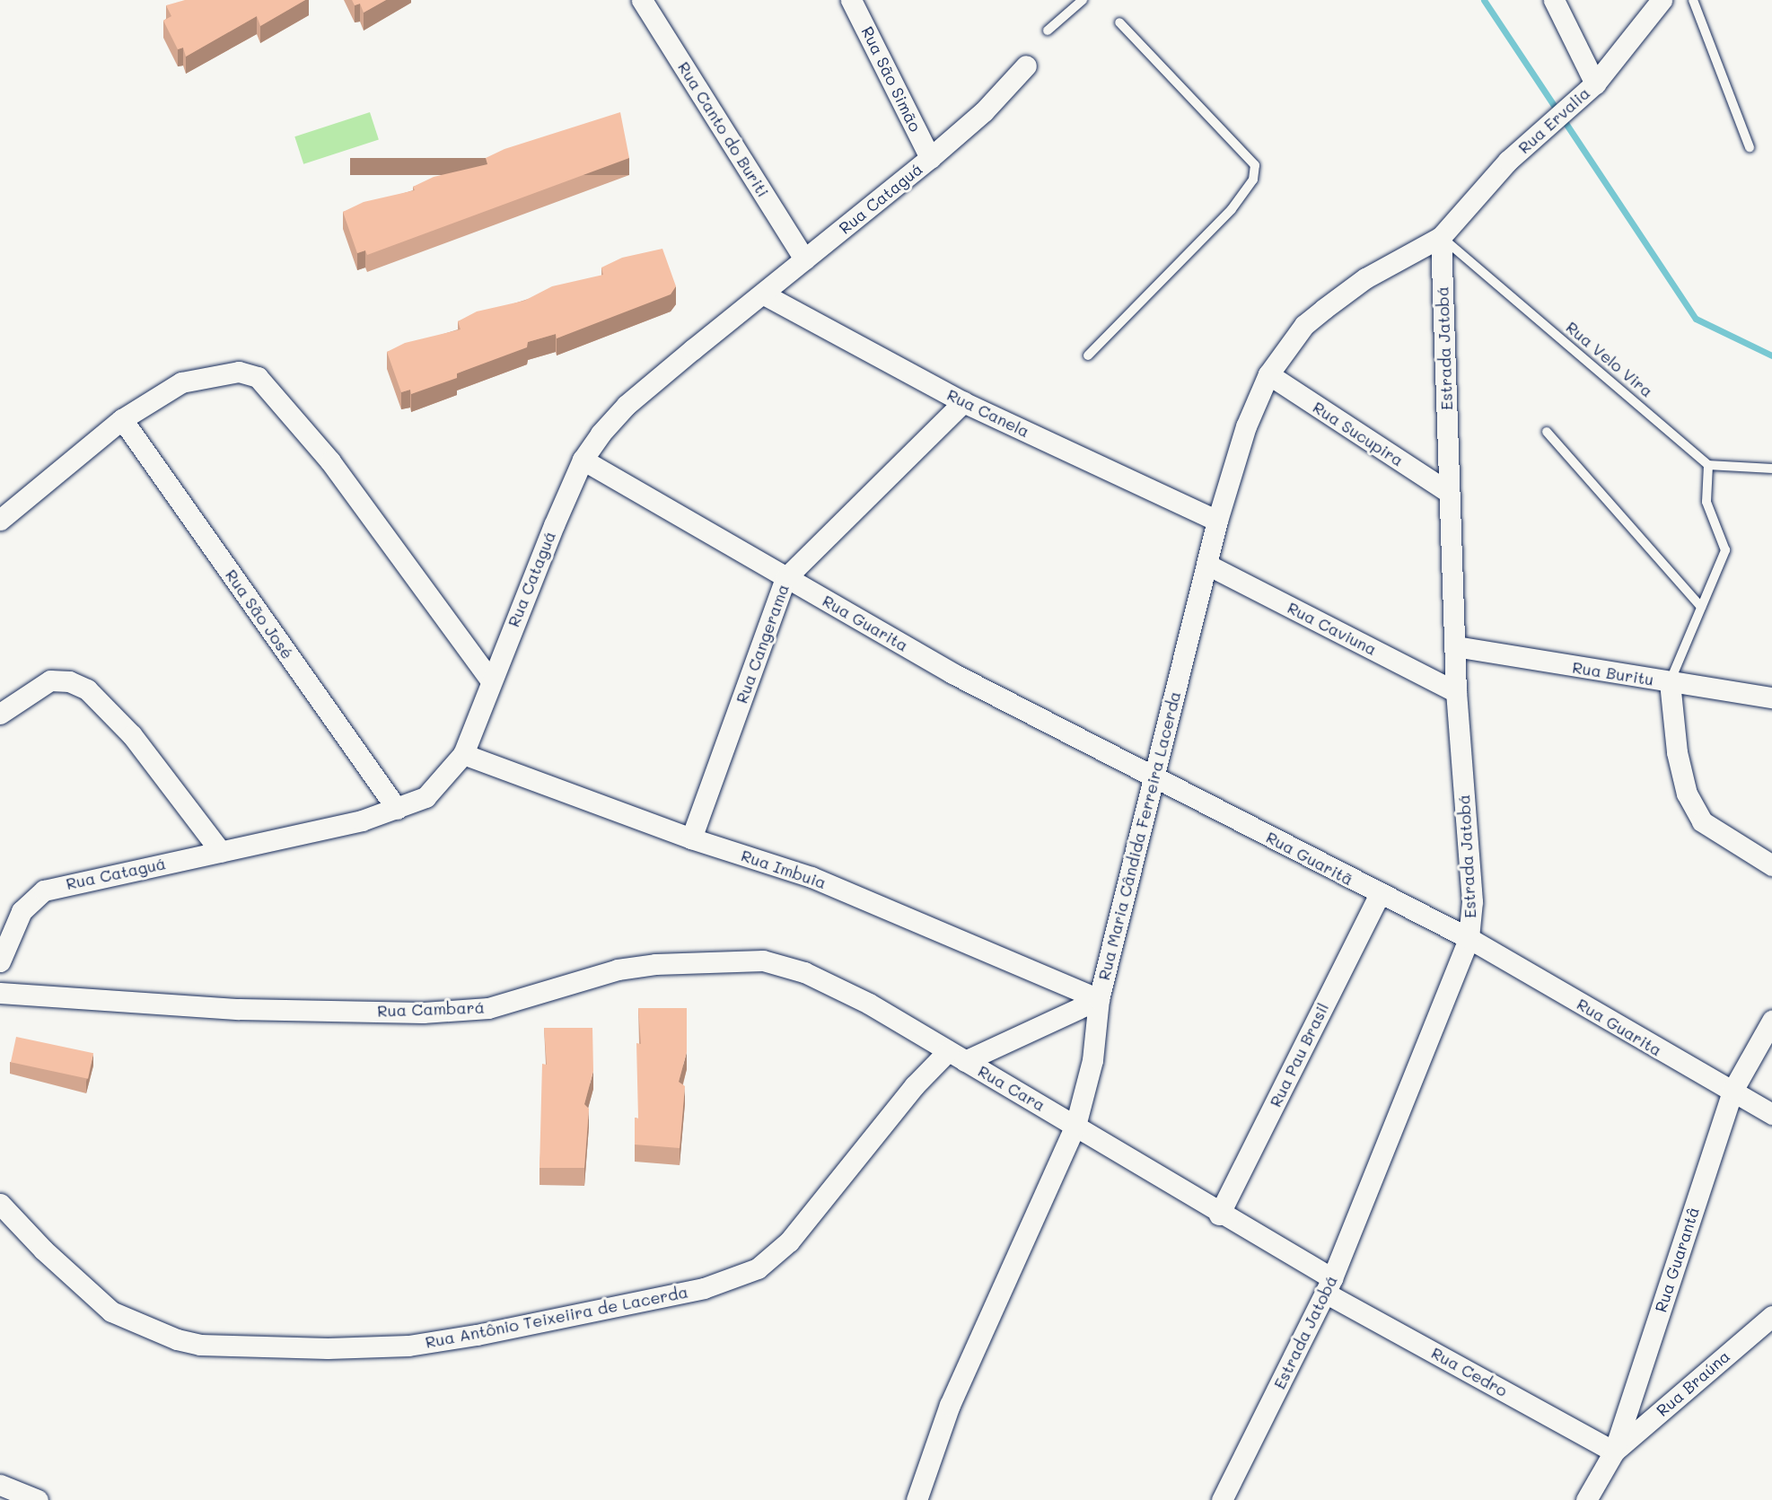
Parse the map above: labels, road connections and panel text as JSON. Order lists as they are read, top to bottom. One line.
{"streets":{"street":["Rua São Simão","Rua Ervalia","Rua Canto do Buriti","Rua Cataguá","Estrada Jatobá","Rua Canela","Rua Sucupira","Rua São José","Rua Guarita","Rua Caviuna","Rua Cangerama","Rua Buritu","Rua Maria Cândida Ferreira Lacerda","Rua Guaritã","Rua Imbuia","Rua Cambará","Rua Pau Brasil","Rua Cara","Rua Guarantâ","Rua Antônio Teixeiira de Lacerda","Rua Cedro","Rua Braúna"],"lane":["Rua Velo Vira"]},"crossings":[["Rua São Simão","Rua Cataguá"],["Rua Ervalia","Estrada Jatobá"],["Rua Ervalia","Rua Velo Vira"],["Rua Ervalia","Rua Maria Cândida Ferreira Lacerda"],["Rua Canto do Buriti","Rua Cataguá"],["Rua Cataguá","Rua Canela"],["Rua Cataguá","Rua São José"],["Rua Cataguá","Rua Guarita"],["Rua Cataguá","Rua Imbuia"],["Estrada Jatobá","Rua Velo Vira"],["Estrada Jatobá","Rua Sucupira"],["Estrada Jatobá","Rua Guarita"],["Estrada Jatobá","Rua Caviuna"],["Estrada Jatobá","Rua Buritu"],["Estrada Jatobá","Rua Maria Cândida Ferreira Lacerda"],["Estrada Jatobá","Rua Guaritã"],["Estrada Jatobá","Rua Cedro"],["Rua Velo Vira","Rua Maria Cândida Ferreira Lacerda"],["Rua Canela","Rua Cangerama"],["Rua Canela","Rua Maria Cândida Ferreira Lacerda"],["Rua Sucupira","Rua Maria Cândida Ferreira Lacerda"],["Rua Guarita","Rua Cangerama"],["Rua Guarita","Rua Maria Cândida Ferreira Lacerda"],["Rua Guarita","Rua Guaritã"],["Rua Guarita","Rua Guarantâ"],["Rua Caviuna","Rua Maria Cândida Ferreira Lacerda"],["Rua Cangerama","Rua Imbuia"],["Rua Maria Cândida Ferreira Lacerda","Rua Guaritã"],["Rua Maria Cândida Ferreira Lacerda","Rua Imbuia"],["Rua Maria Cândida Ferreira Lacerda","Rua Cara"],["Rua Maria Cândida Ferreira Lacerda","Rua Cedro"],["Rua Guaritã","Rua Pau Brasil"],["Rua Cambará","Rua Cara"],["Rua Cambará","Rua Antônio Teixeiira de Lacerda"],["Rua Pau Brasil","Rua Cedro"],["Rua Cara","Rua Antônio Teixeiira de Lacerda"],["Rua Cara","Rua Cedro"],["Rua Guarantâ","Rua Cedro"],["Rua Guarantâ","Rua Braúna"],["Rua Cedro","Rua Braúna"]]}
